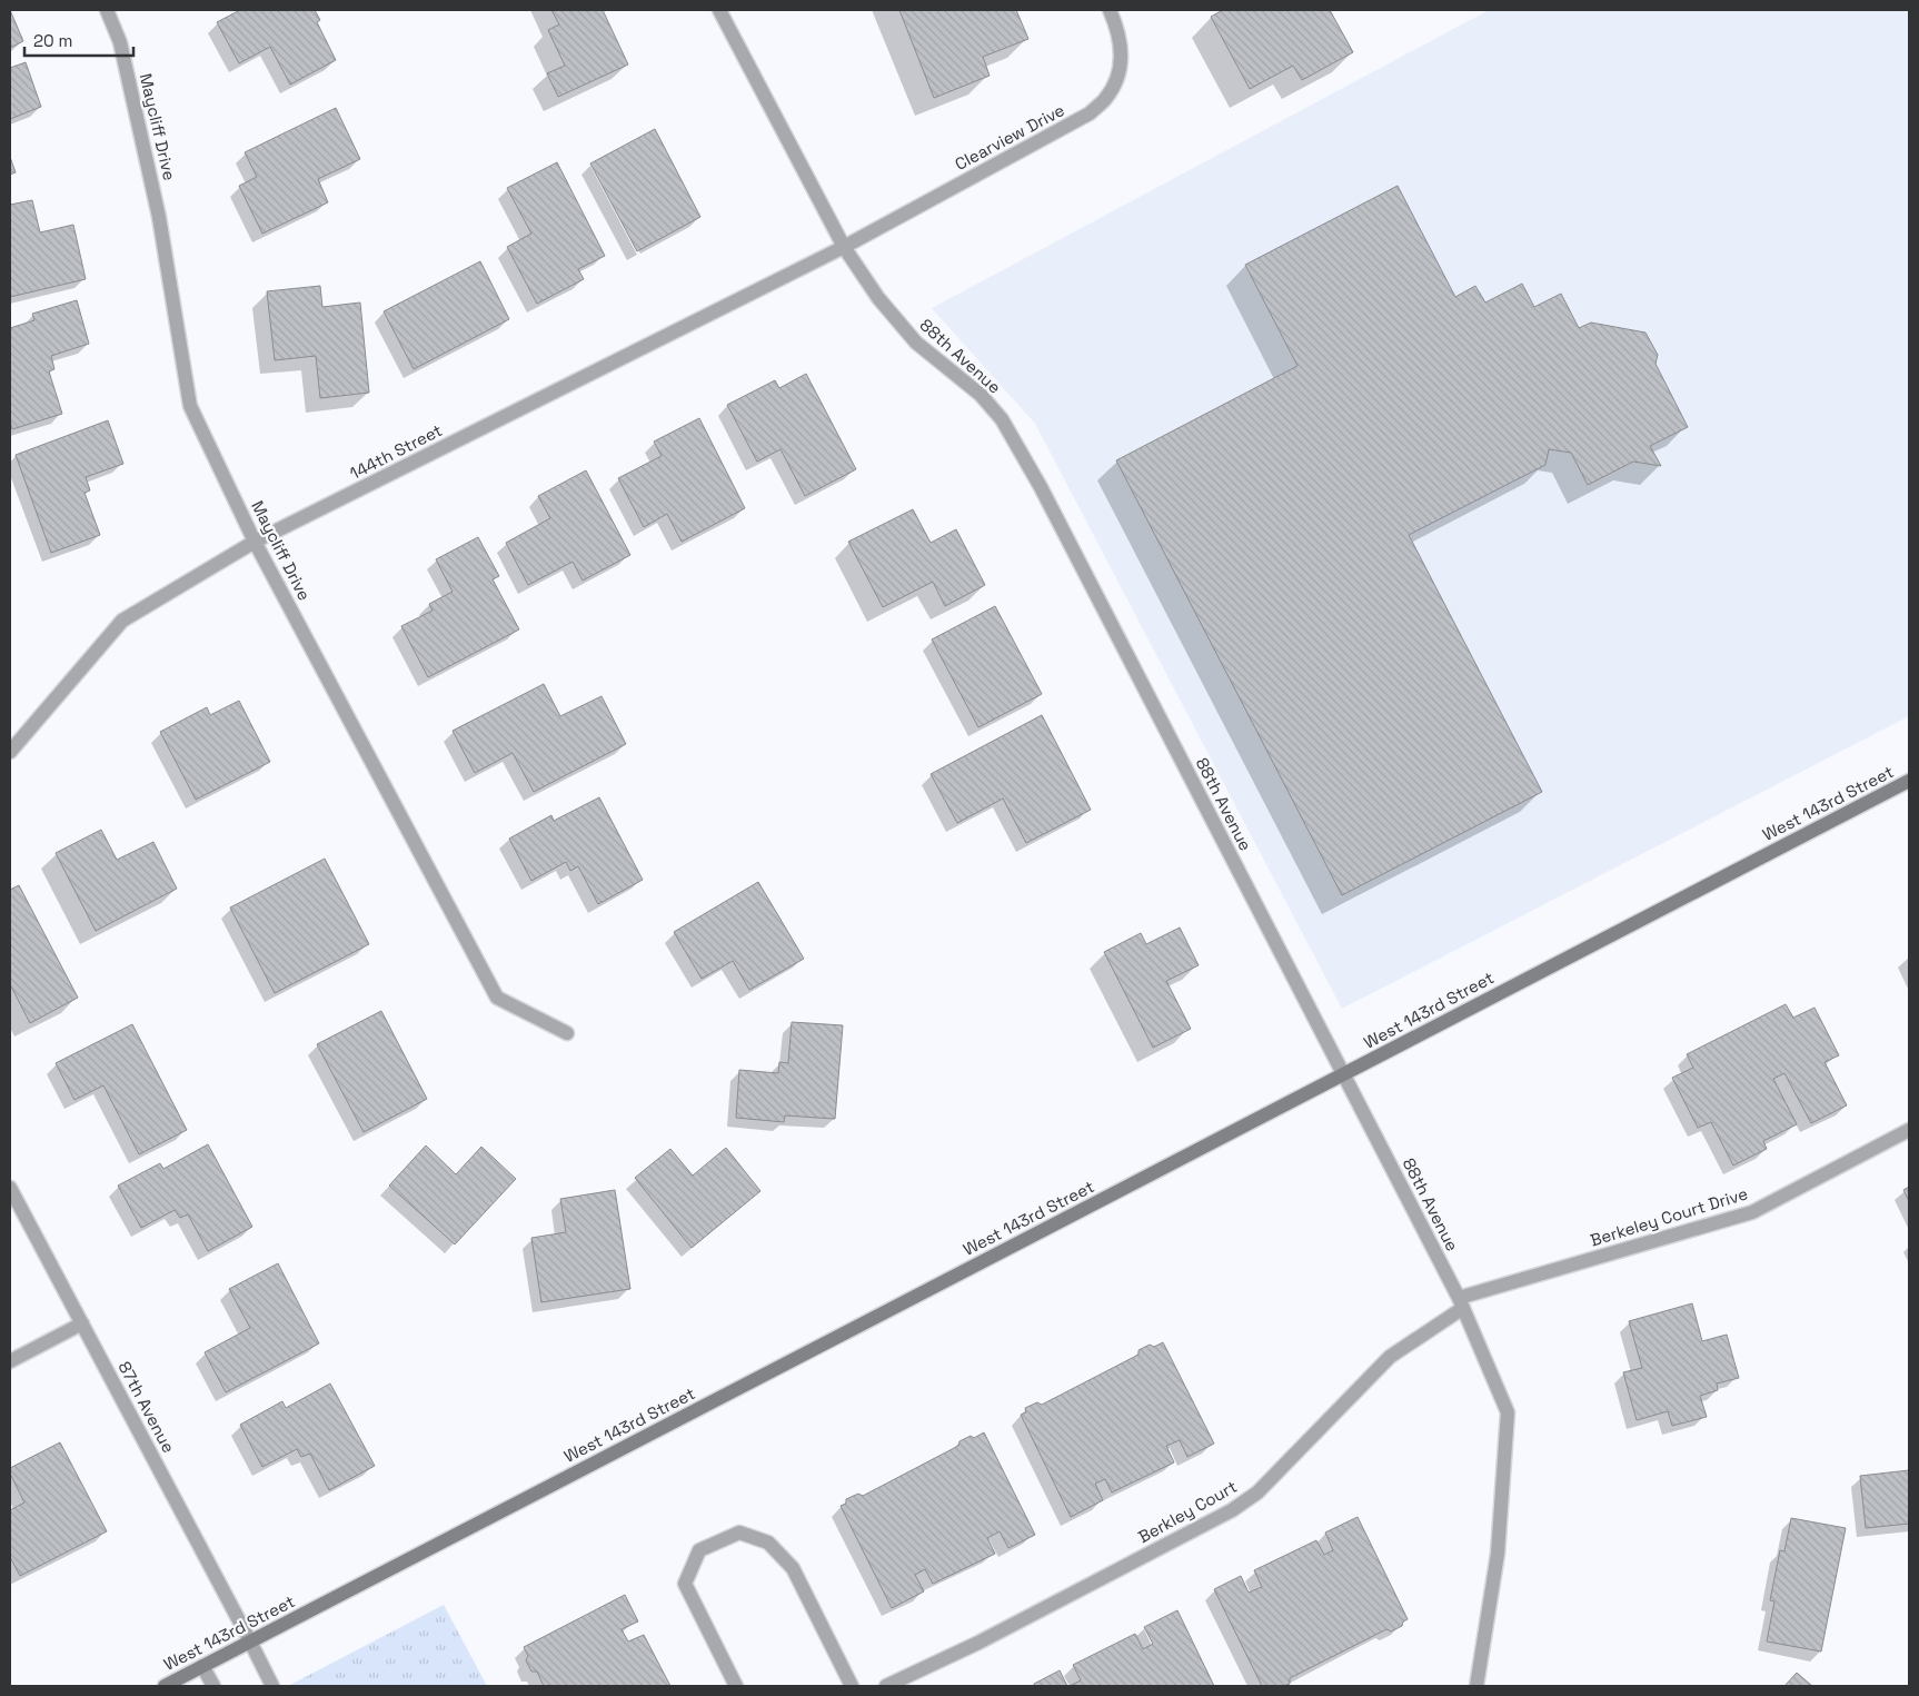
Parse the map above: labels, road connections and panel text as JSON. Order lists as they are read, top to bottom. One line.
{"streets":{"main road":["West 143rd Street"],"street":["Maycliff Drive","Clearview Drive","88th Avenue","144th Street","Berkeley Court Drive","87th Avenue","Berkley Court"]},"crossings":[["Maycliff Drive","144th Street"],["Clearview Drive","88th Avenue"],["Clearview Drive","144th Street"],["88th Avenue","144th Street"],["88th Avenue","West 143rd Street"],["88th Avenue","Berkeley Court Drive"],["88th Avenue","Berkley Court"],["West 143rd Street","87th Avenue"],["Berkeley Court Drive","Berkley Court"]],"scale_bar":"20 m"}
